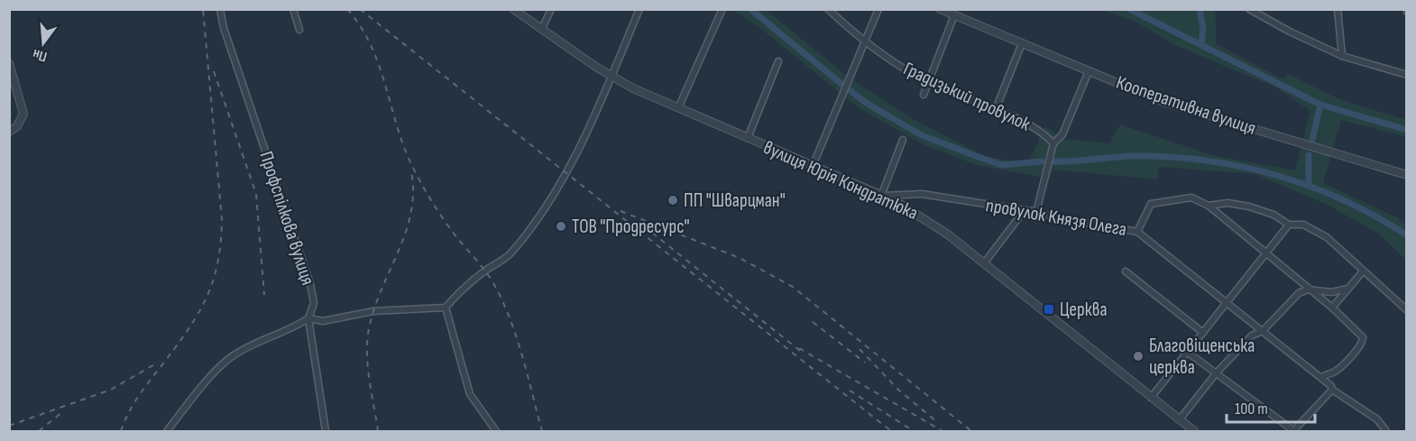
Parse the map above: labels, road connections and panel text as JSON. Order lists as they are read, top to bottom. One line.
{"streets":{"street":["Градизький провулок","Кооперативна вулиця","вулиця Юрія Кондратюка","провулок Князя Олега","Профспілкова вулиця"]},"crossings":[["вулиця Юрія Кондратюка","провулок Князя Олега"]],"places":{"other":["ПП \"Шварцман\"","ТОВ \"Продресурс\"","Благовіщенська церква"],"transit":["Церква"]},"scale_bar":"100 m","north":"bottom"}
